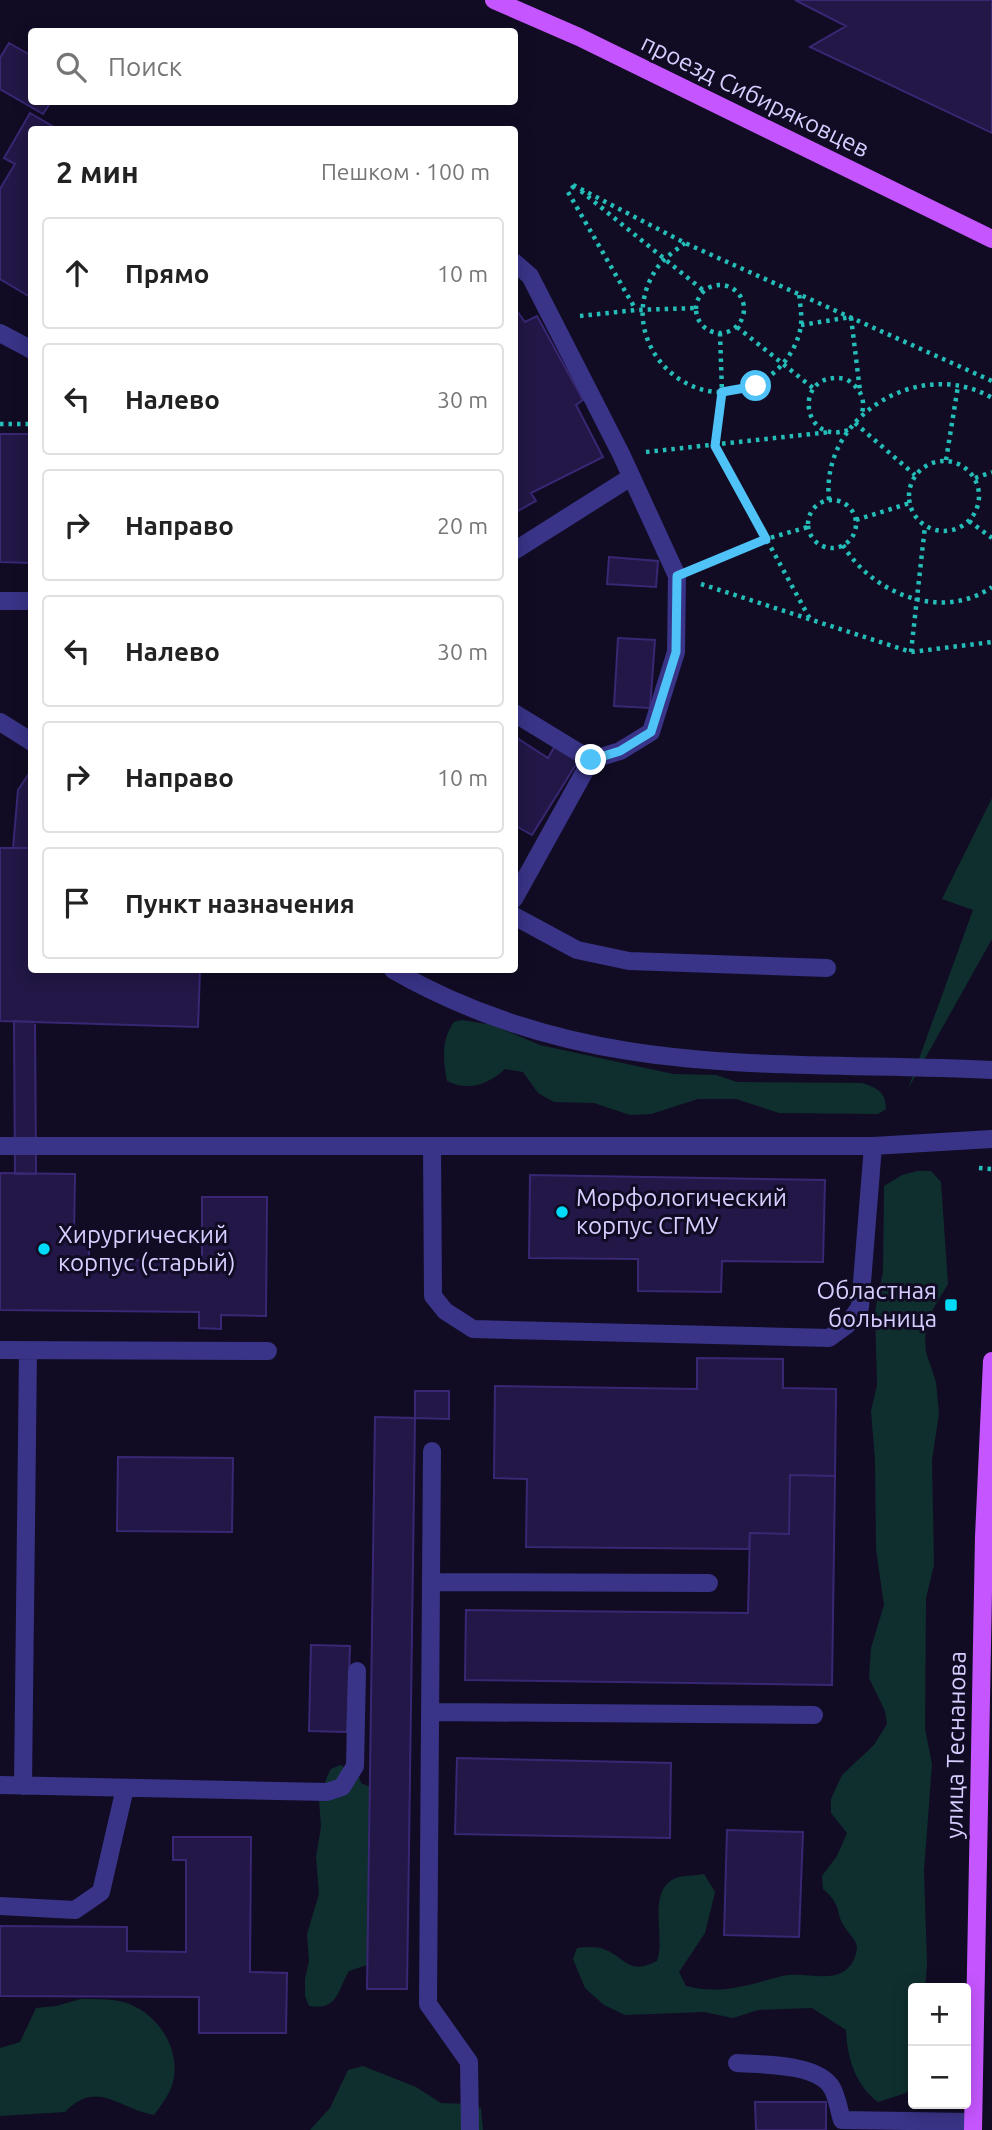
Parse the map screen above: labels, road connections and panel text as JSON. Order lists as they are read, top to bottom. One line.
{"streets":{"main road":["проезд Сибиряковцев","улица Теснанова"]},"places":{"other":["Морфологический корпус СГМУ","Хирургический корпус (старый)"],"transit":["Областная больница"]},"page":{"search":"Поиск","heading":["2 мин","Пешком · 100 m"],"list":[["Прямо","10 m"],["Налево","30 m"],["Направо","20 m"],["Налево","30 m"],["Направо","10 m"],"Пункт назначения"],"map_buttons":["+","−"]}}
